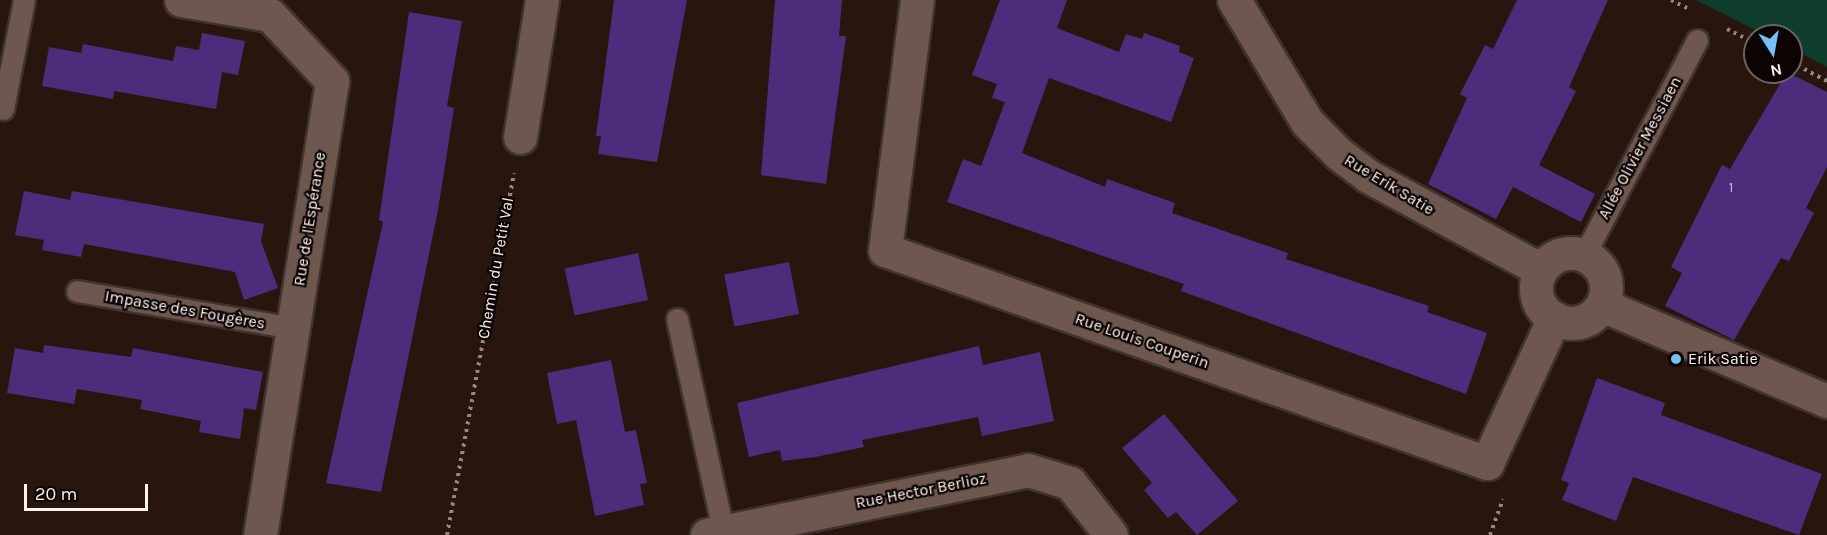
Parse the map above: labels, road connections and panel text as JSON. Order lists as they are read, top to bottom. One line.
{"streets":{"street":["Rue Erik Satie","Rue de l'Espérance","Rue Louis Couperin","Rue Hector Berlioz"],"lane":["Allée Olivier Messiaen","Impasse des Fougères"],"path":["Chemin du Petit Val"]},"crossings":[["Allée Olivier Messiaen","Rue Erik Satie"],["Allée Olivier Messiaen","Rue Louis Couperin"],["Rue Erik Satie","Rue Louis Couperin"],["Rue de l'Espérance","Impasse des Fougères"]],"places":["Erik Satie"],"house_numbers":["1"],"scale_bar":"20 m","north":"bottom"}
